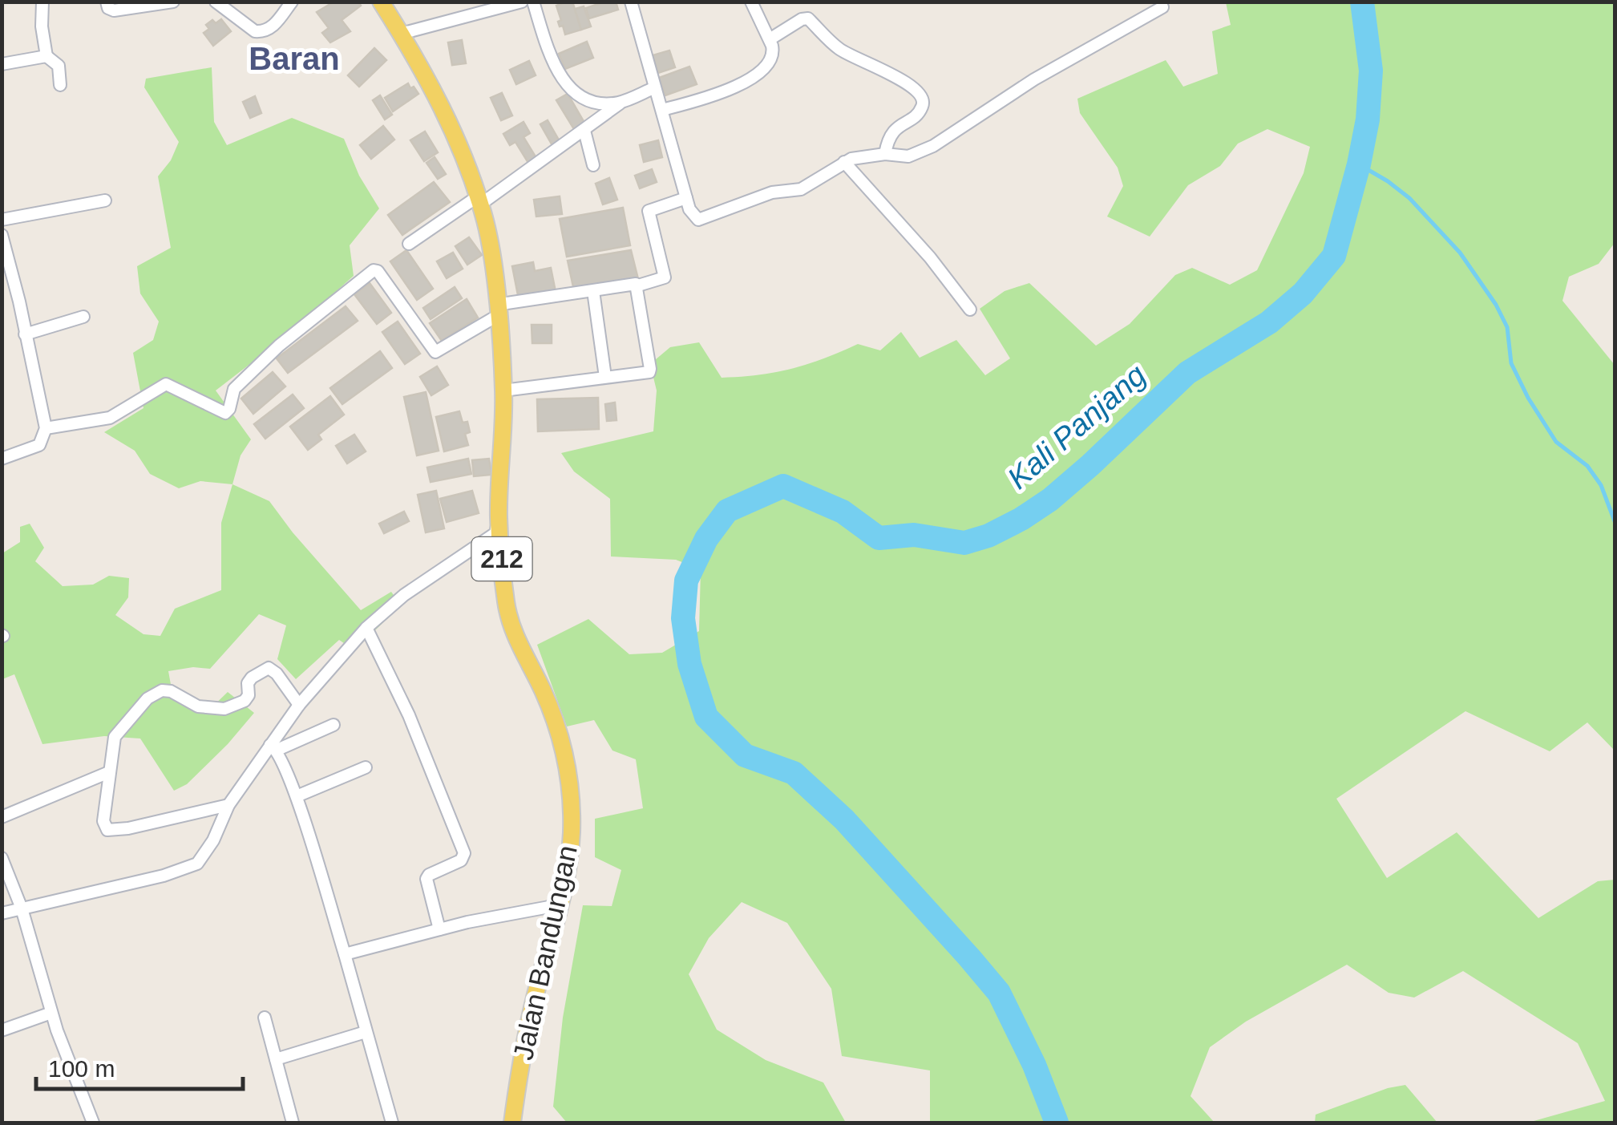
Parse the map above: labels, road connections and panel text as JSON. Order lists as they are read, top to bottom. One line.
{"streets":{"main road":["212","Jalan Bandungan"]},"districts":["Baran"],"water":["Kali Panjang"],"scale_bar":"100 m"}
